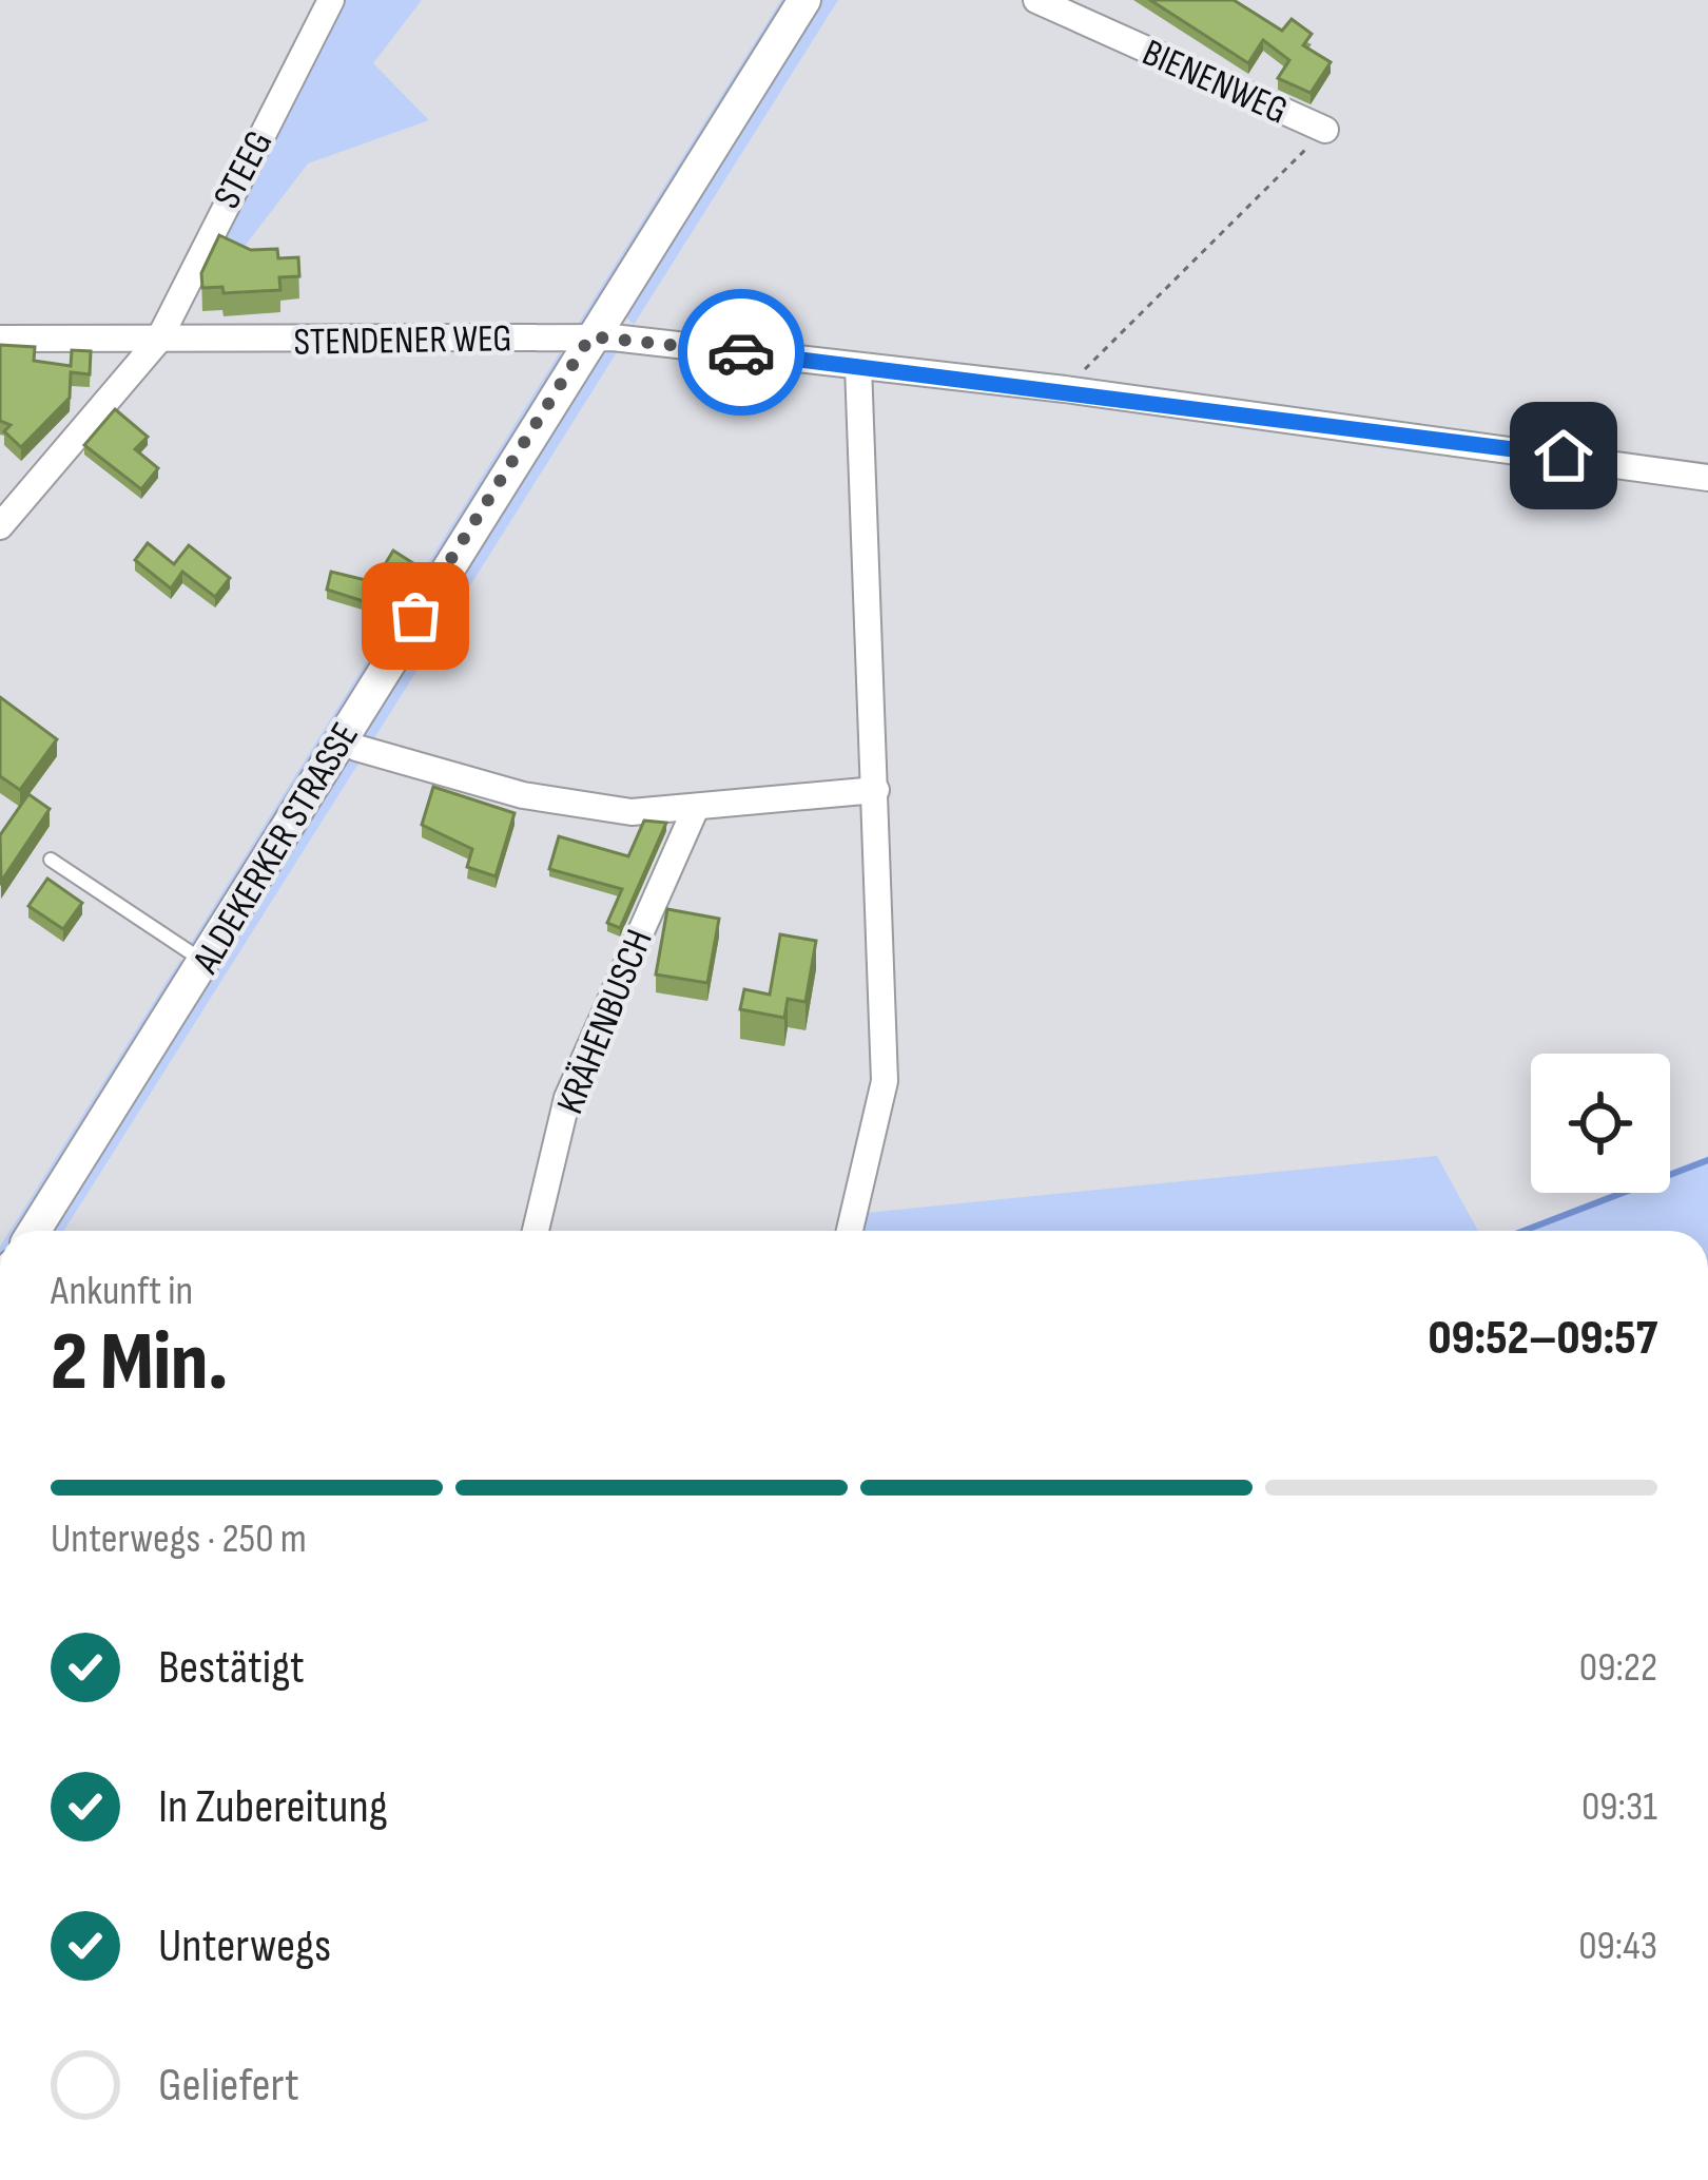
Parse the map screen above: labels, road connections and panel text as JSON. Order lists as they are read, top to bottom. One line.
{"streets":{"street":["BIENENWEG","STEEG","STENDENER WEG","ALDEKERKER STRASSE","KRÄHENBUSCH"]},"crossings":[["STEEG","STENDENER WEG"],["STENDENER WEG","ALDEKERKER STRASSE"]],"page":{"heading":["2 Min.","Ankunft in","09:52–09:57"],"bar":"Unterwegs · 250 m","list":[["Bestätigt","09:22"],["In Zubereitung","09:31"],["Unterwegs","09:43"],"Geliefert"]}}
